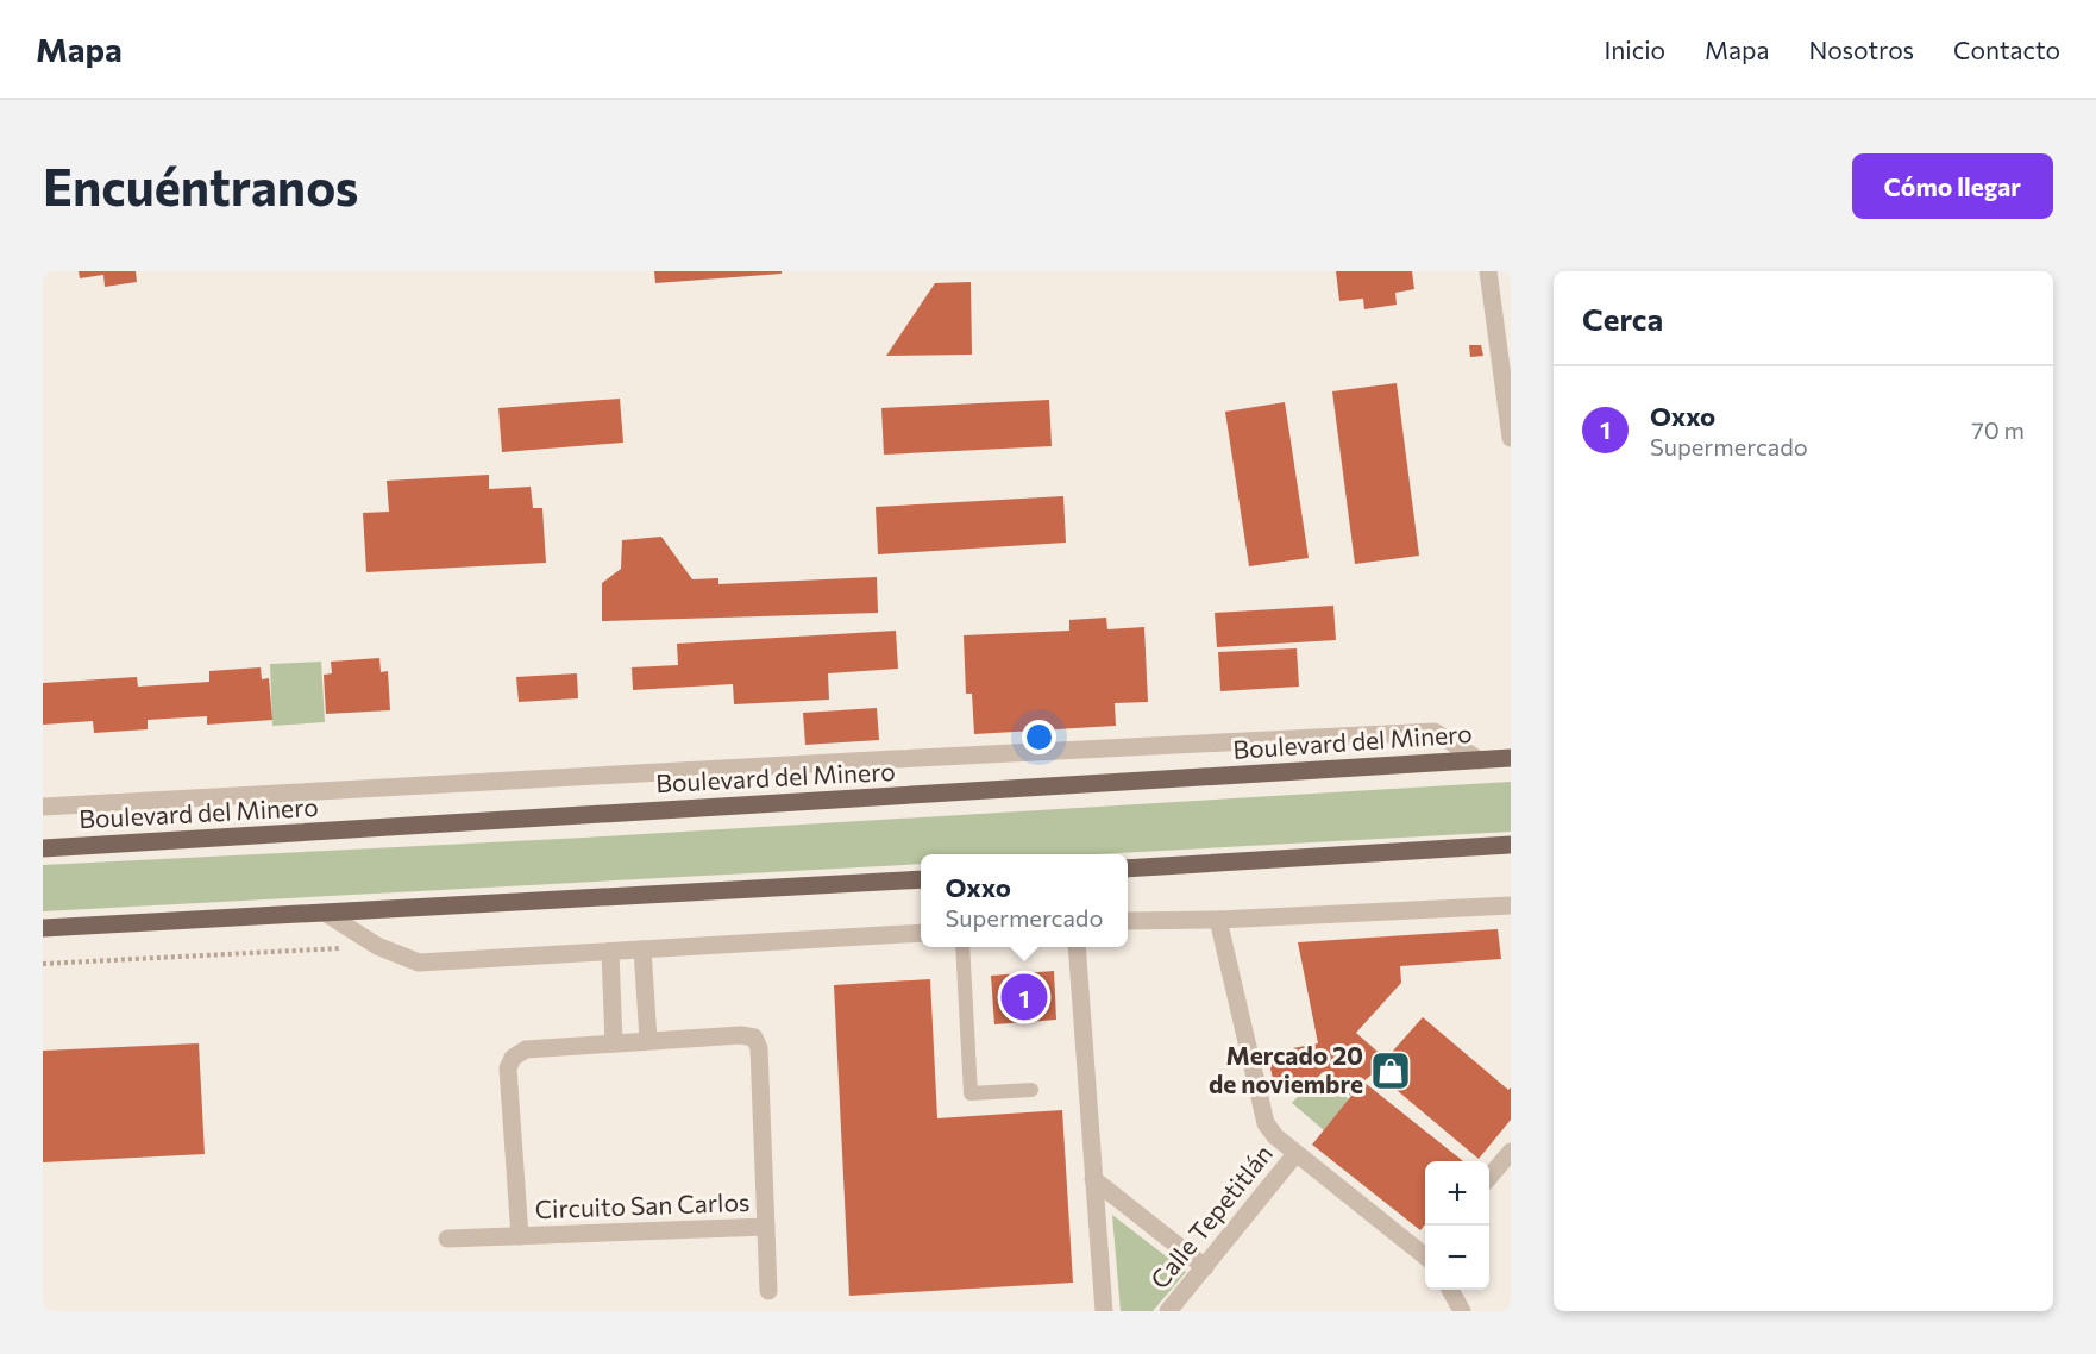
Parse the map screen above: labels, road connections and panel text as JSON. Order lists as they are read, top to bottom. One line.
{"streets":{"main road":["Boulevard del Minero"],"street":["Circuito San Carlos","Calle Tepetitlán"]},"places":{"shop":["Mercado 20 de noviembre"]},"page":{"header":"Mapa","nav":["Inicio","Mapa","Nosotros","Contacto"],"buttons":"Cómo llegar","title":"Encuéntranos","heading":"Cerca","list":[{"mark":"1","name":"Oxxo","note":"Supermercado","value":"70 m"}],"popup":["Oxxo","Supermercado"],"pins":"1","map_buttons":["+","−"]}}
